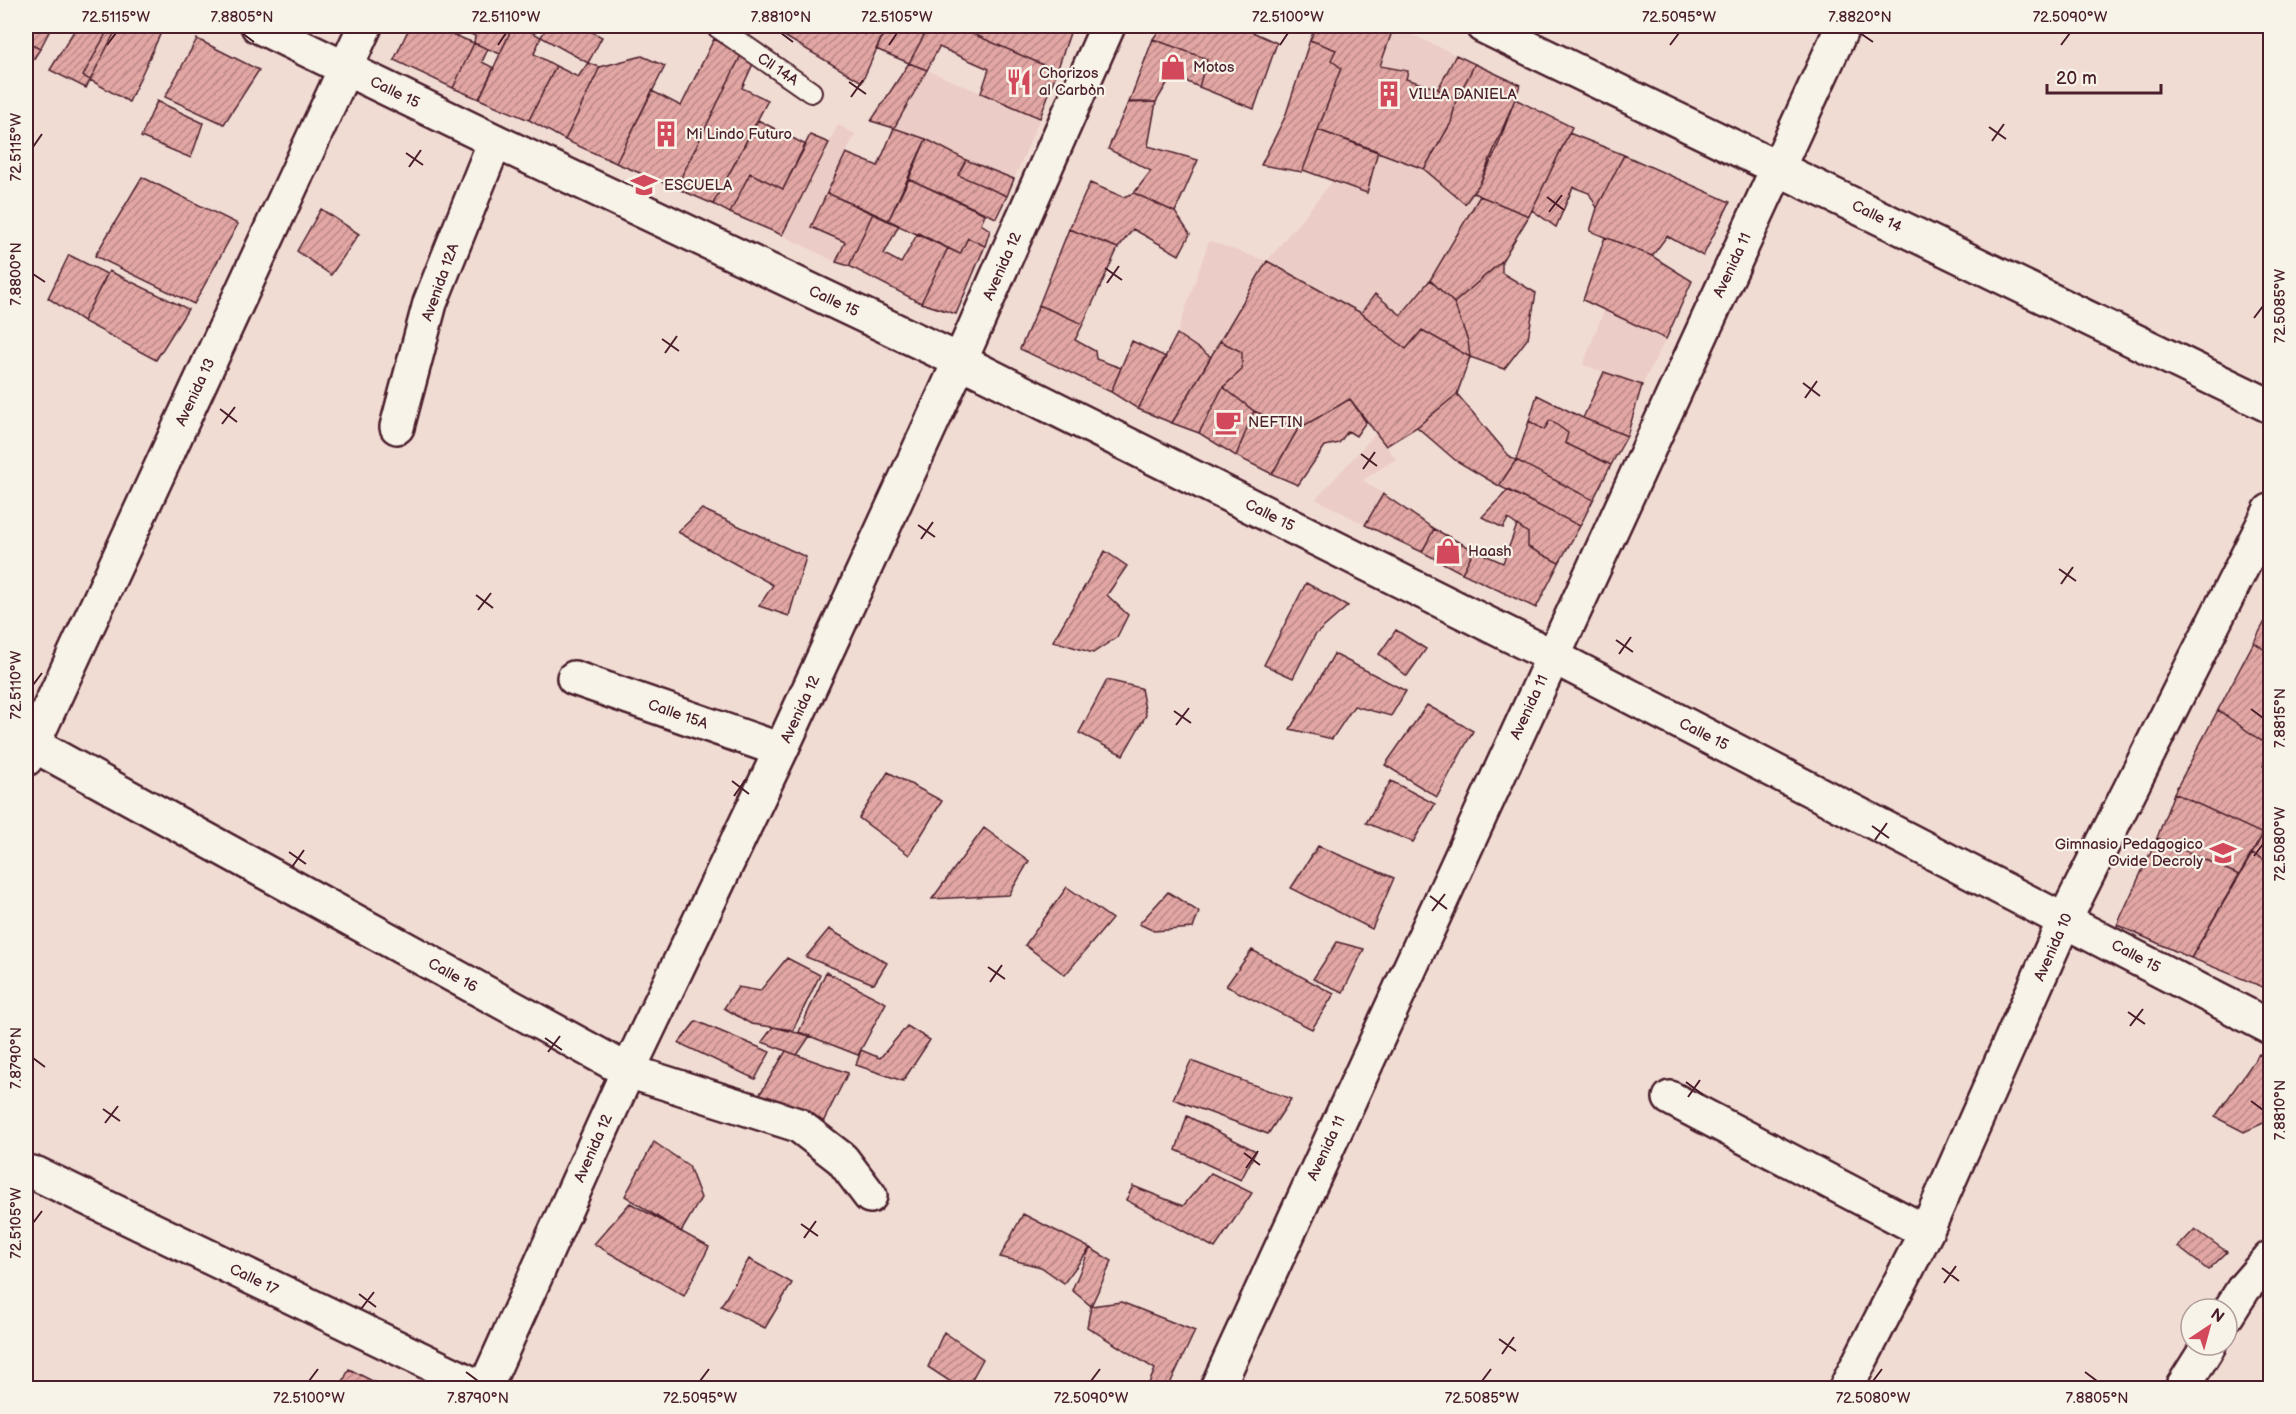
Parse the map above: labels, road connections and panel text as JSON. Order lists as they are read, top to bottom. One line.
{"streets":{"street":["Calle 15","Calle 14","Avenida 11","Avenida 12","Avenida 12A","Avenida 13","Calle 15A","Avenida 10","Calle 16","Calle 17"],"lane":["Cll 14A"]},"crossings":[["Calle 15","Avenida 11"],["Calle 15","Avenida 12"],["Calle 15","Avenida 12A"],["Calle 15","Avenida 13"],["Calle 15","Avenida 10"],["Calle 14","Avenida 11"],["Avenida 12","Calle 15A"],["Avenida 12","Calle 16"],["Avenida 13","Calle 16"]],"places":{"shop":["Motos","Haash"],"restaurant":["Chorizos al Carbòn"],"building":["VILLA DANIELA","Mi Lindo Futuro"],"school or university":["ESCUELA","Gimnasio Pedagogico Ovide Decroly"],"cafe":["NEFTIN"]},"scale_bar":"20 m","north":"top right","coordinates":["72.5115°W","7.8805°N","72.5110°W","7.8810°N","72.5105°W","72.5100°W","72.5095°W","7.8820°N","72.5090°W","7.8800°N","72.5085°W","7.8815°N","72.5080°W","7.8790°N"]}
